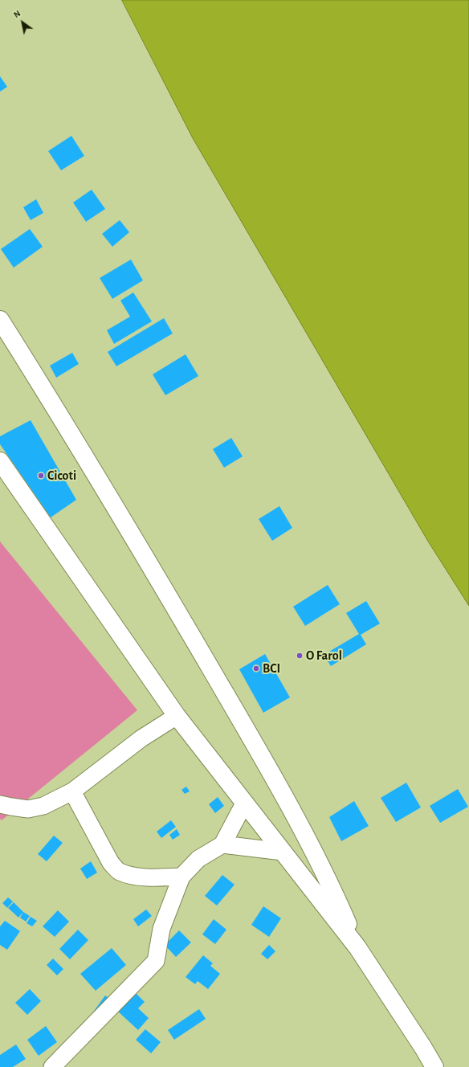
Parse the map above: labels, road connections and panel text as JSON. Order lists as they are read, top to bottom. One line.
{"places":["Cicoti","O Farol","BCI"],"north":"top left"}
